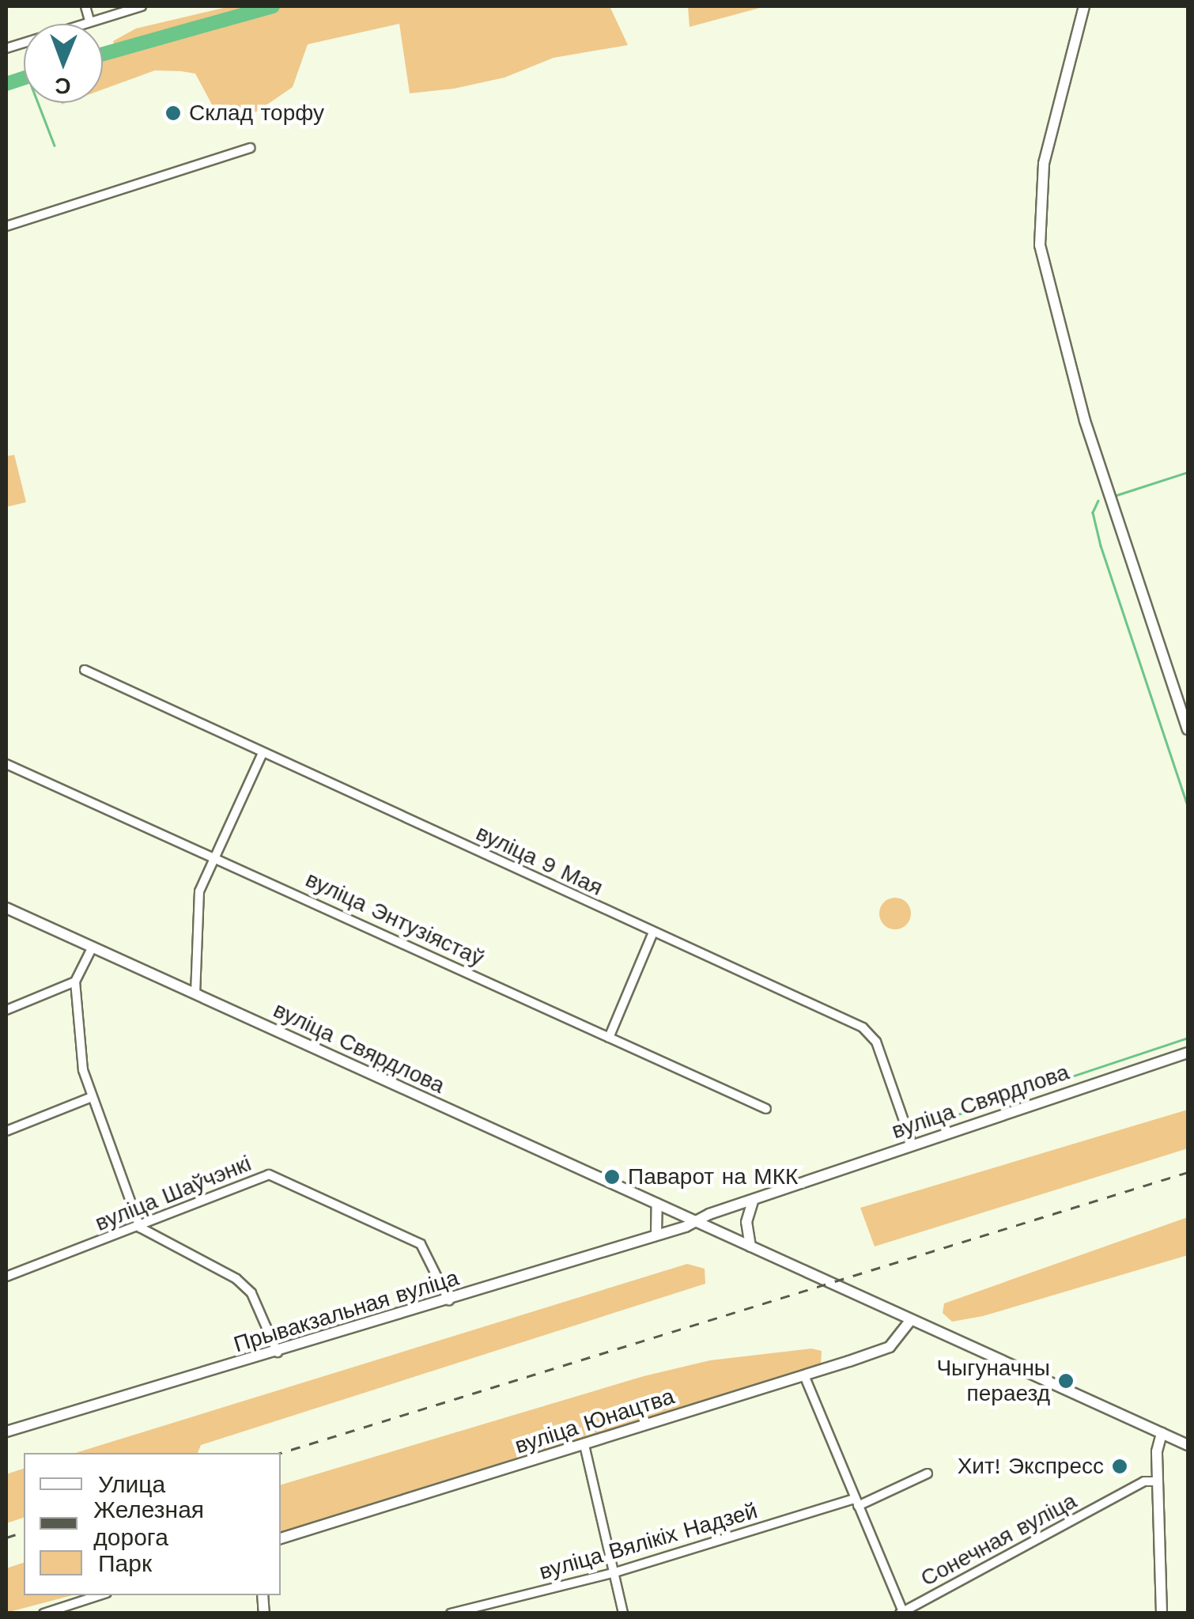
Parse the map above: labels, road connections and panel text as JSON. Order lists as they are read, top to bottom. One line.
{"streets":{"street":["вуліца 9 Мая","вуліца Энтузіястаў","вуліца Свярдлова","вуліца Шаўчэнкі","Прывакзальная вуліца","вуліца Юнацтва","Сонечная вуліца","вуліца Вялікіх Надзей"]},"crossings":[["вуліца 9 Мая","вуліца Свярдлова"],["вуліца Свярдлова","Прывакзальная вуліца"],["вуліца Свярдлова","вуліца Юнацтва"],["вуліца Шаўчэнкі","Прывакзальная вуліца"]],"places":["Склад торфу","Паварот на МКК","Чыгуначны пераезд","Хит! Экспресс"],"legend":["Улица","Железная дорога","Парк"],"north":"bottom"}
